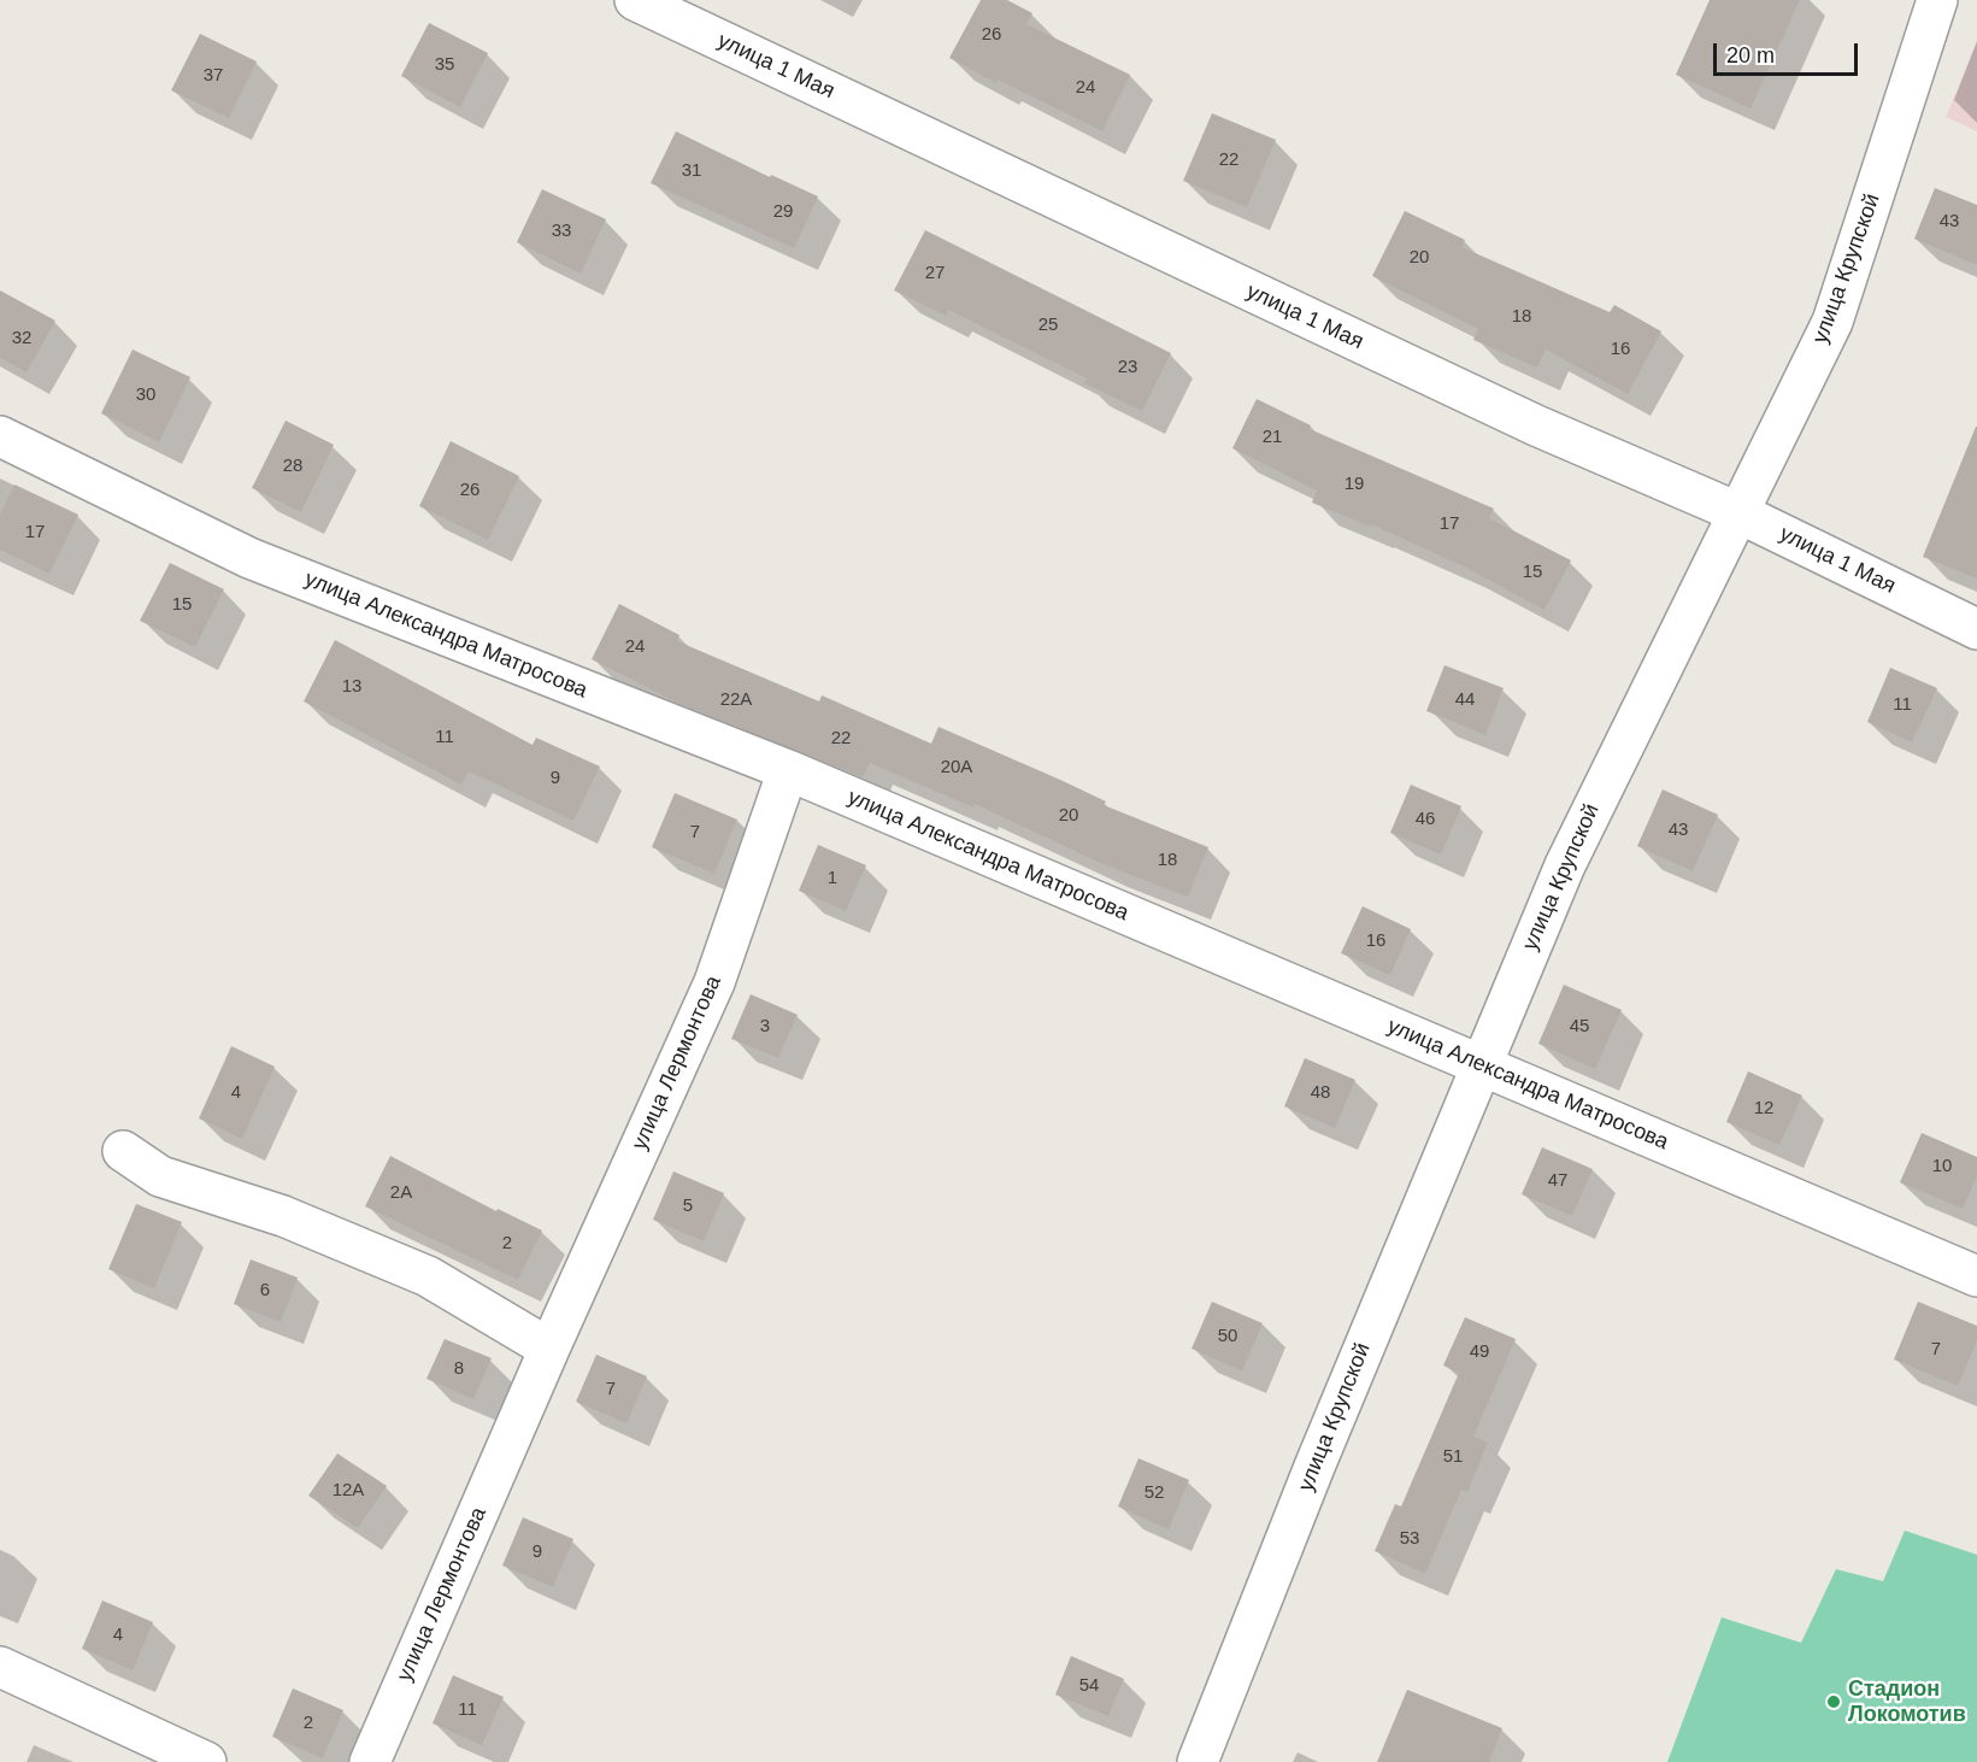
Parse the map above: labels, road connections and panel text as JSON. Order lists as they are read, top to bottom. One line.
{"streets":{"street":["улица 1 Мая","улица Крупской","улица Александра Матросова","улица Лермонтова"]},"crossings":[["улица 1 Мая","улица Крупской"],["улица Крупской","улица Александра Матросова"],["улица Александра Матросова","улица Лермонтова"]],"places":["Стадион Локомотив"],"house_numbers":["26","35","37","24","22","31","29","43","33","20","27","18","25","32","16","23","30","21","28","19","26","17","17","15","15","24","13","22А","44","11","11","22","20А","9","20","46","43","7","18","1","16","3","45","4","48","12","10","47","2А","5","2","6","50","7","49","8","7","51","12А","52","53","9","4","54","11","2"],"scale_bar":"20 m"}
